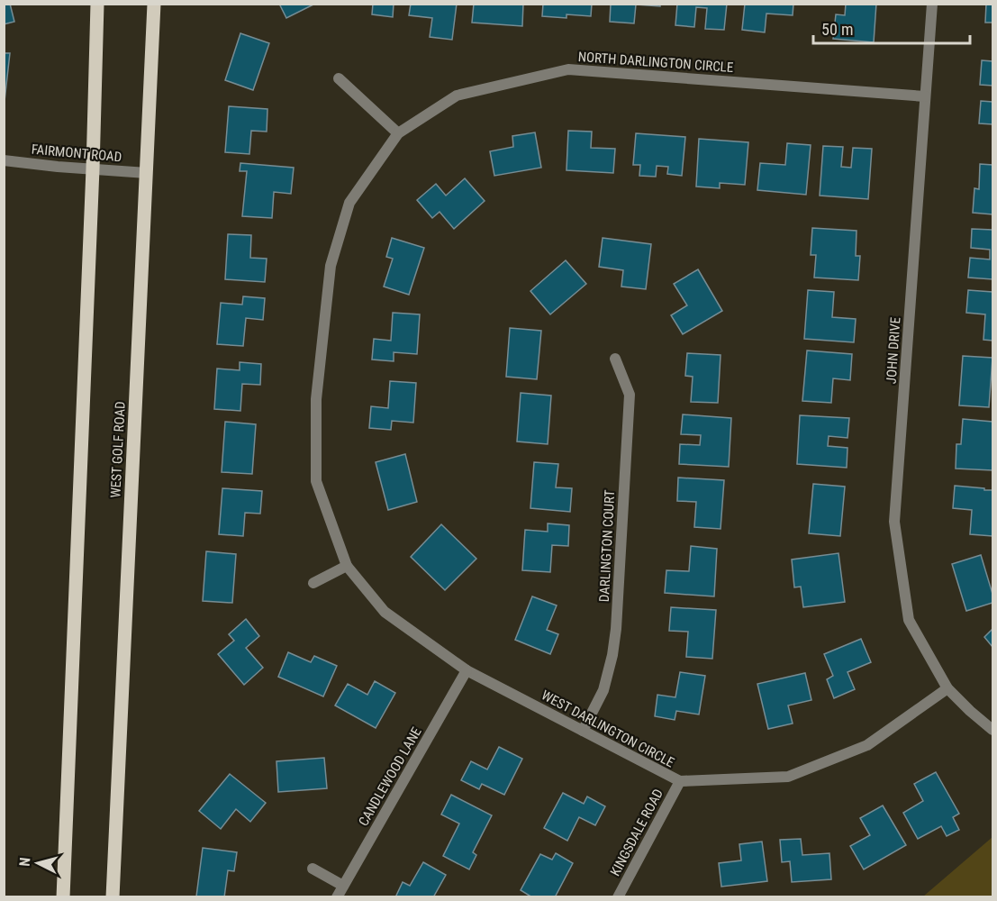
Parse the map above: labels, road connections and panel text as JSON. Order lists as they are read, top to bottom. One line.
{"streets":{"main road":["WEST GOLF ROAD"],"street":["NORTH DARLINGTON CIRCLE","FAIRMONT ROAD","JOHN DRIVE","DARLINGTON COURT","WEST DARLINGTON CIRCLE","CANDLEWOOD LANE","KINGSDALE ROAD"]},"crossings":[["NORTH DARLINGTON CIRCLE","JOHN DRIVE"],["NORTH DARLINGTON CIRCLE","WEST DARLINGTON CIRCLE"],["NORTH DARLINGTON CIRCLE","CANDLEWOOD LANE"],["FAIRMONT ROAD","WEST GOLF ROAD"],["JOHN DRIVE","WEST DARLINGTON CIRCLE"],["DARLINGTON COURT","WEST DARLINGTON CIRCLE"],["WEST DARLINGTON CIRCLE","CANDLEWOOD LANE"],["WEST DARLINGTON CIRCLE","KINGSDALE ROAD"]],"scale_bar":"50 m","north":"left"}
